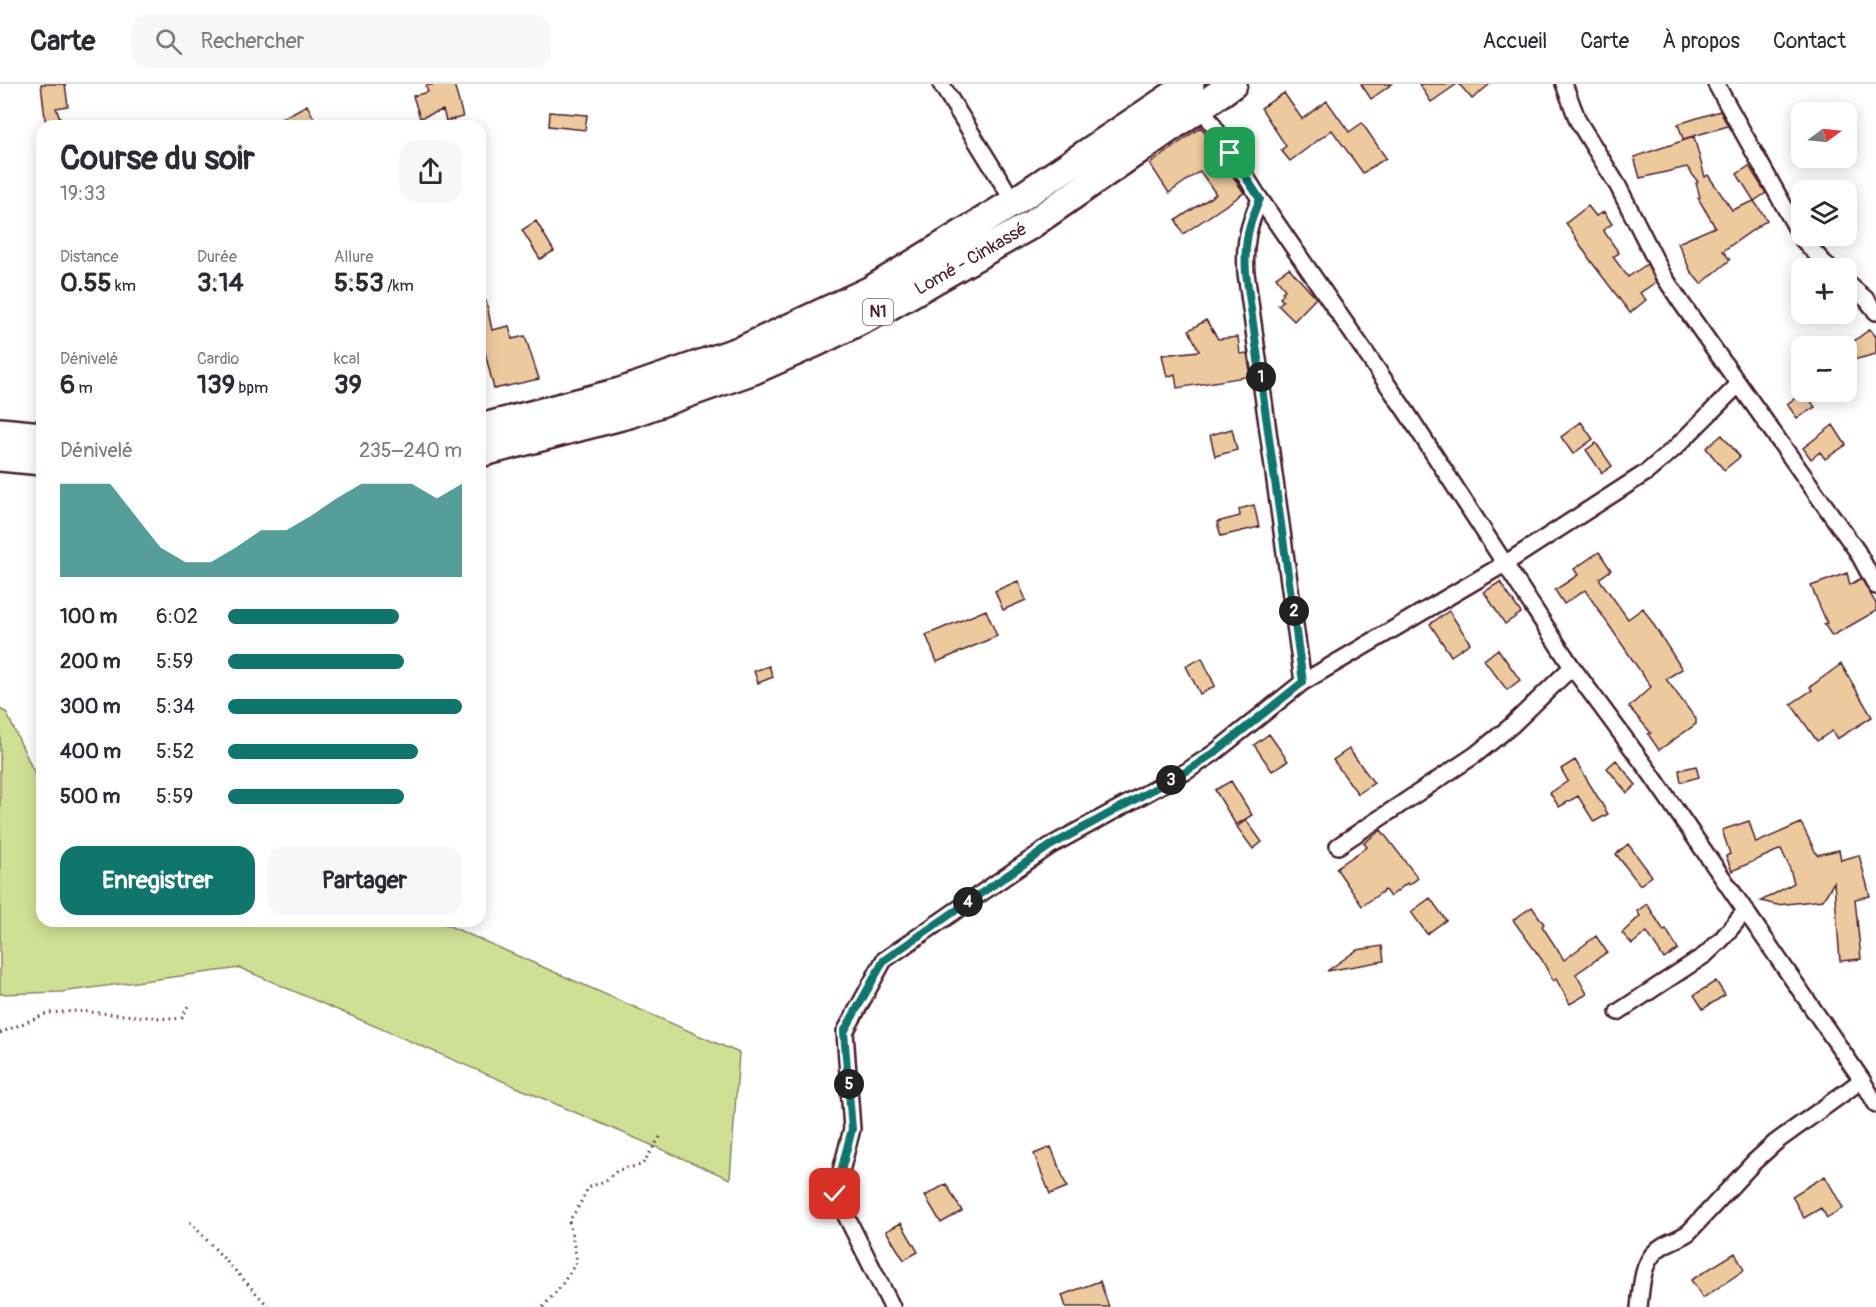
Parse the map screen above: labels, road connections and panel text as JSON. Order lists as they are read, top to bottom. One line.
{"streets":{"highway":["Lomé - Cinkassé","N1"]},"north":"right","page":{"header":"Carte","search":"Rechercher","nav":["Accueil","Carte","À propos","Contact"],"map_buttons":["+","−"],"heading":["Course du soir","19:33"],"stats":[["Distance","0.55 km"],["Durée","3:14"],["Allure","5:53 /km"],["Dénivelé","6 m"],["Cardio","139 bpm"],["kcal","39"]],"pins":["1","2","3","4","5"],"chart":["Dénivelé","235–240 m"],"list":[{"name":"100 m","note":"6:02"},{"name":"200 m","note":"5:59"},{"name":"300 m","note":"5:34"},{"name":"400 m","note":"5:52"},{"name":"500 m","note":"5:59"}],"buttons":["Enregistrer","Partager"]}}
